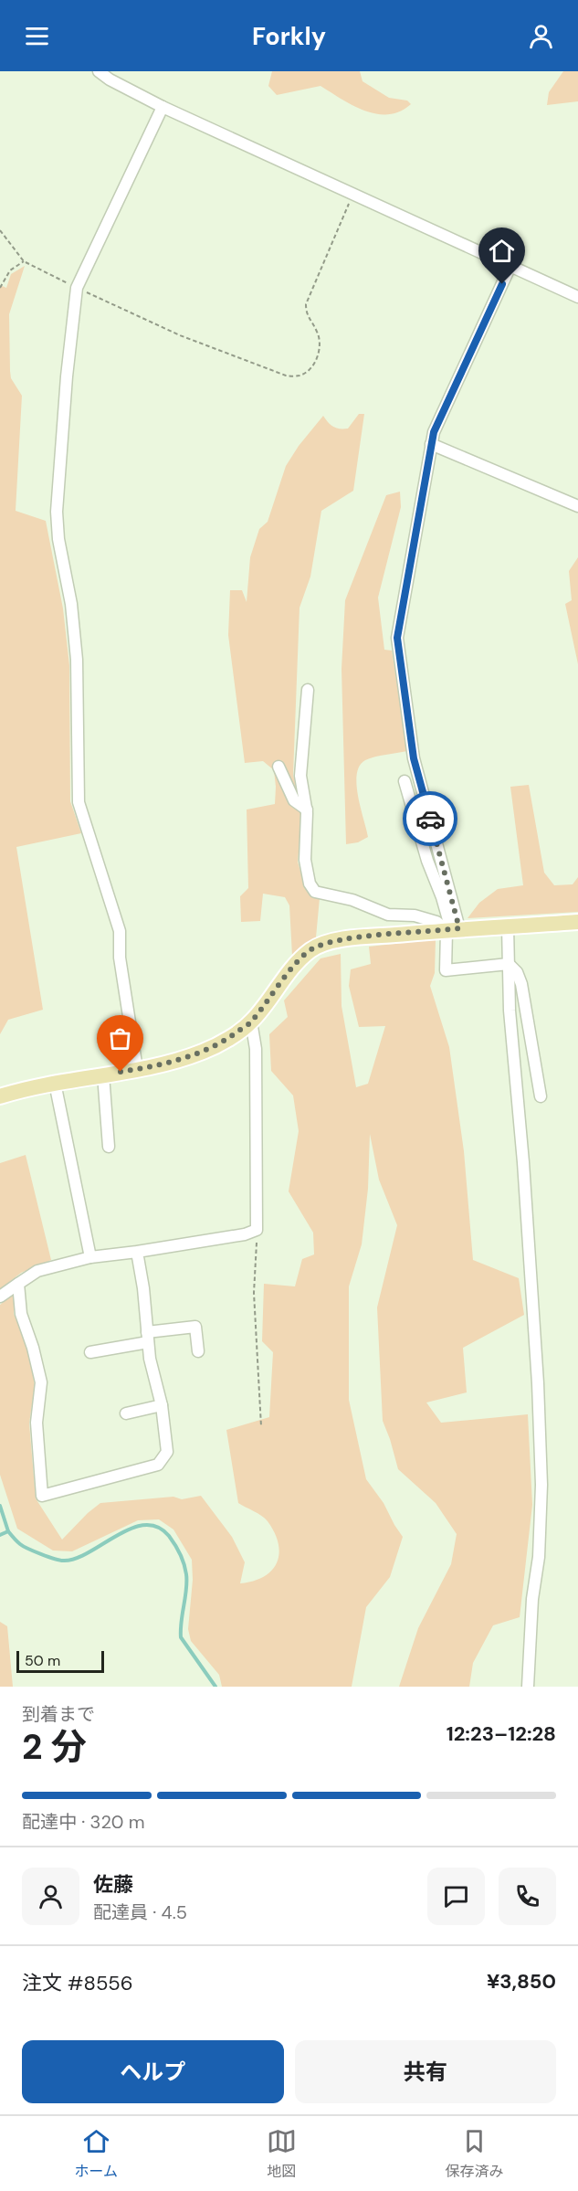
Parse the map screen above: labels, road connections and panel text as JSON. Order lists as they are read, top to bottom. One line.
{"scale_bar":"50 m","page":{"header":"Forkly","scale":"50 m","heading":["2 分","到着まで","12:23–12:28"],"panel":["佐藤","配達員 · 4.5","注文 #8556","¥3,850"],"bar":"配達中 · 320 m","buttons":["ヘルプ","共有"],"tabs":["ホーム","地図","保存済み"]}}
